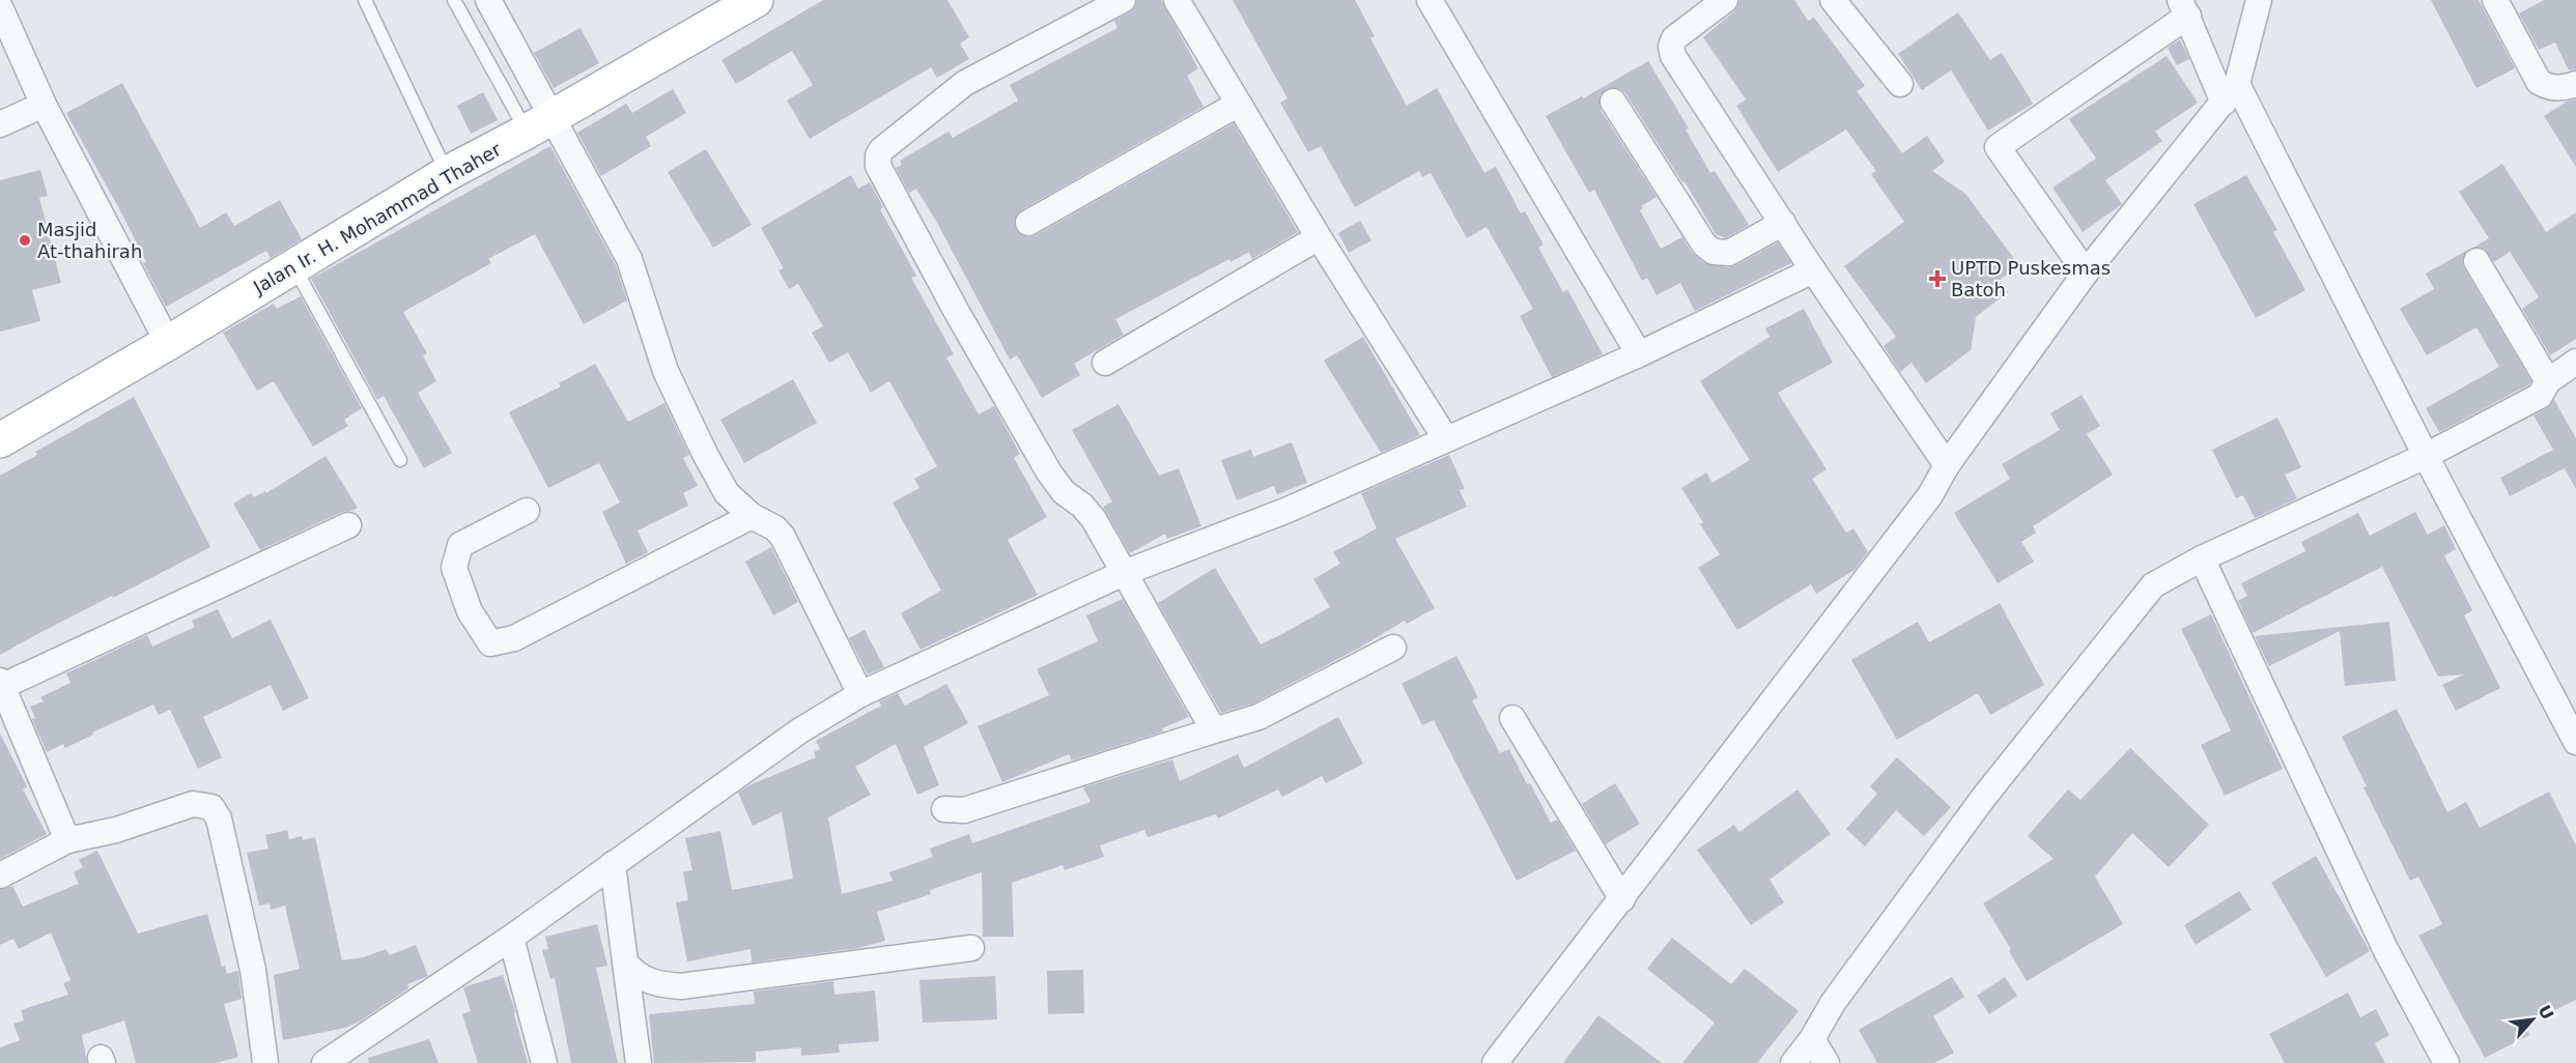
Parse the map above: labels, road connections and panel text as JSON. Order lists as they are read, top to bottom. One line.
{"streets":{"main road":["Jalan Ir. H. Mohammad Thaher"]},"places":{"other":["Masjid At-thahirah"],"health":["UPTD Puskesmas Batoh"]},"north":"top right"}
